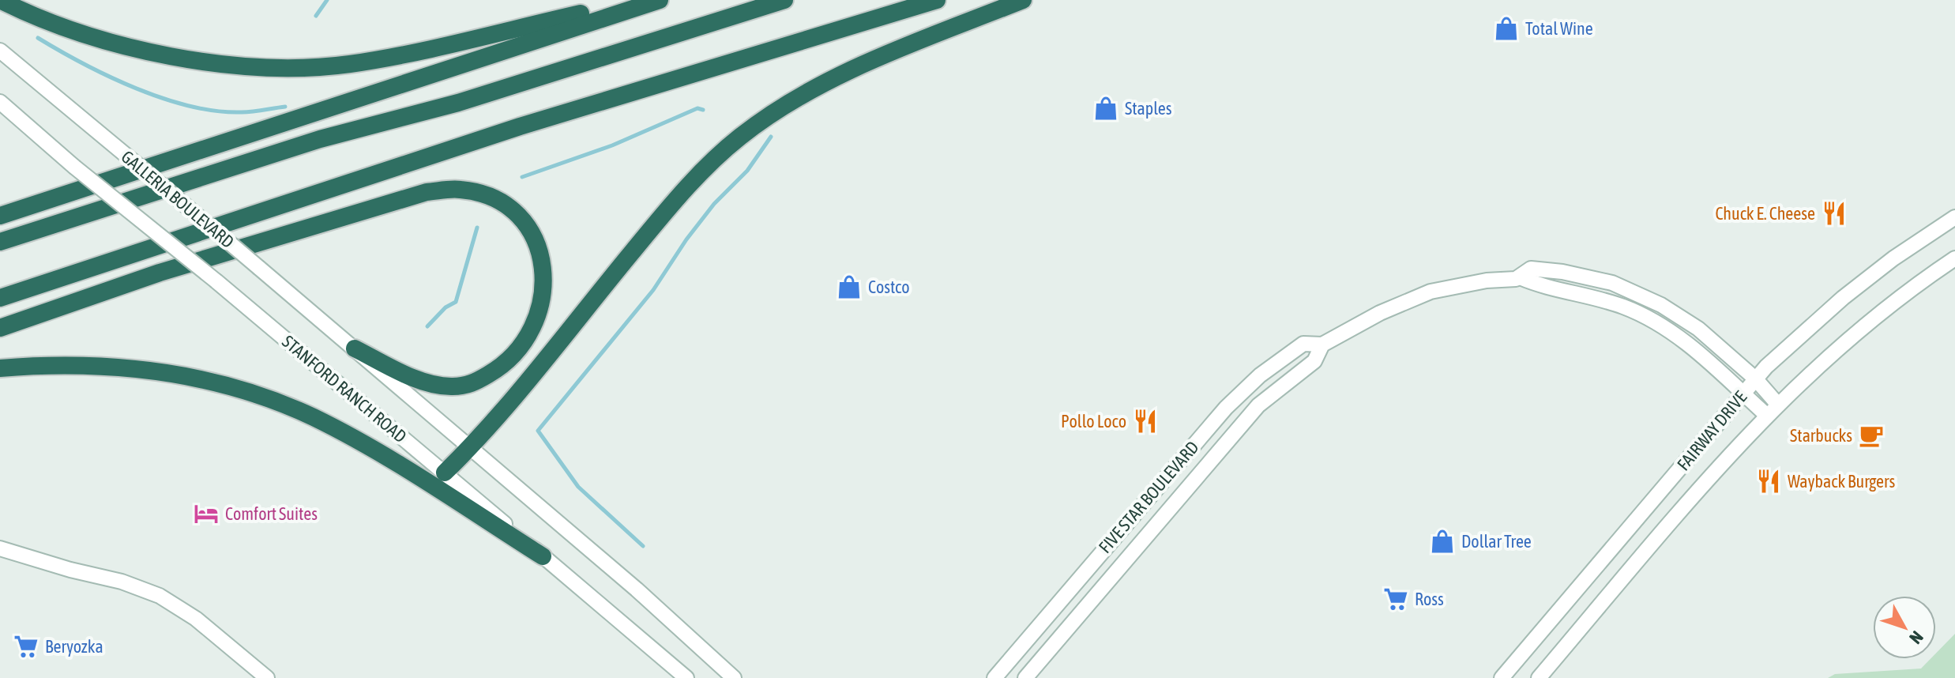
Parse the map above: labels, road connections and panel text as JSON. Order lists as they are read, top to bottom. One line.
{"streets":{"main road":["GALLERIA BOULEVARD","STANFORD RANCH ROAD","FAIRWAY DRIVE","FIVE STAR BOULEVARD"]},"crossings":[["FAIRWAY DRIVE","FIVE STAR BOULEVARD"]],"places":{"shop":["Total Wine","Staples","Costco","Dollar Tree"],"restaurant":["Chuck E. Cheese","Pollo Loco","Wayback Burgers"],"cafe":["Starbucks"],"hotel":["Comfort Suites"],"supermarket":["Ross","Beryozka"]},"north":"bottom right"}
